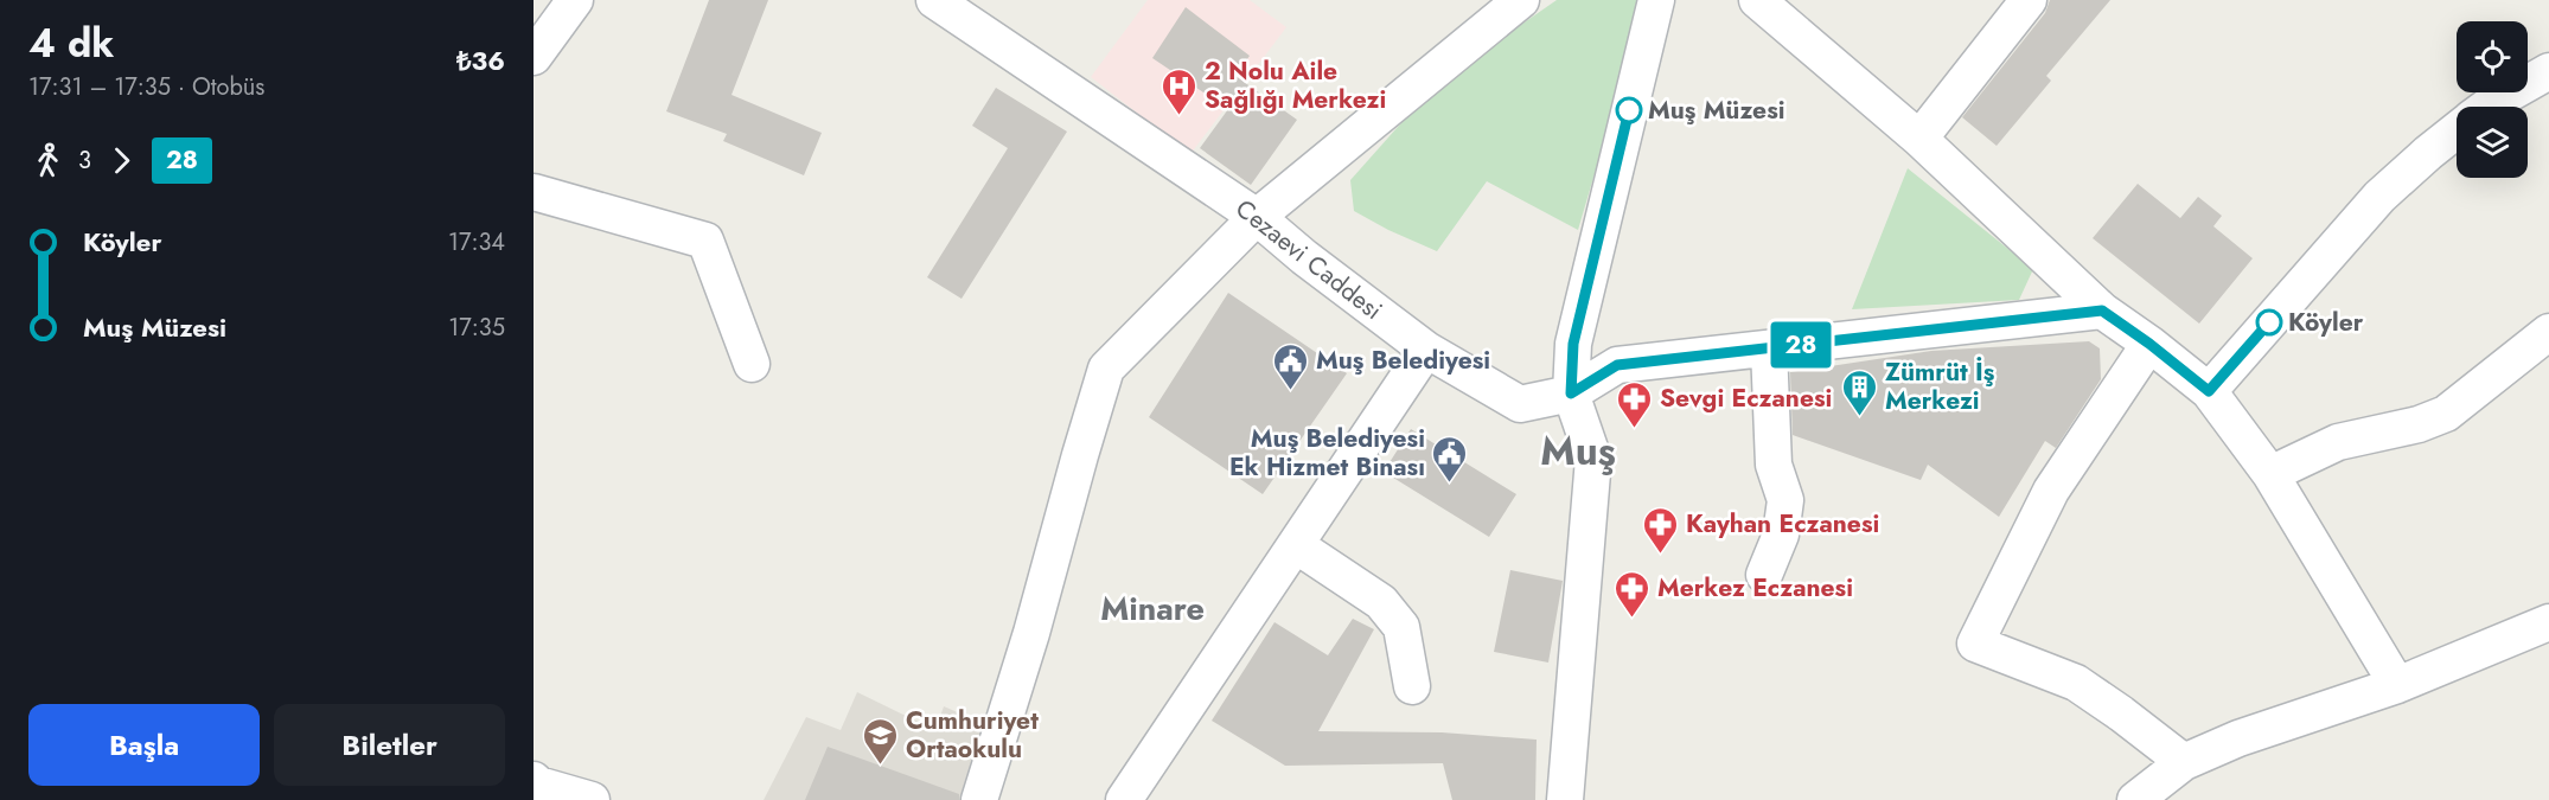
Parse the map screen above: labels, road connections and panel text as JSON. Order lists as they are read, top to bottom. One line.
{"streets":{"street":["Cezaevi Caddesi"]},"districts":["Muş","Minare"],"places":{"other":["Muş Müzesi","Köyler"],"hospital":["2 Nolu Aile Sağlığı Merkezi"],"public building":["Muş Belediyesi","Muş Belediyesi Ek Hizmet Binası"],"building":["Zümrüt İş Merkezi"],"pharmacy":["Sevgi Eczanesi","Kayhan Eczanesi","Merkez Eczanesi"],"school or university":["Cumhuriyet Ortaokulu"]},"lines":["bus line 28"],"page":{"heading":["4 dk","17:31 – 17:35 · Otobüs","₺36"],"on_map":"28","legs":["3","28"],"list":[{"name":"Köyler","value":"17:34"},{"name":"Muş Müzesi","value":"17:35"}],"buttons":["Başla","Biletler"]}}
